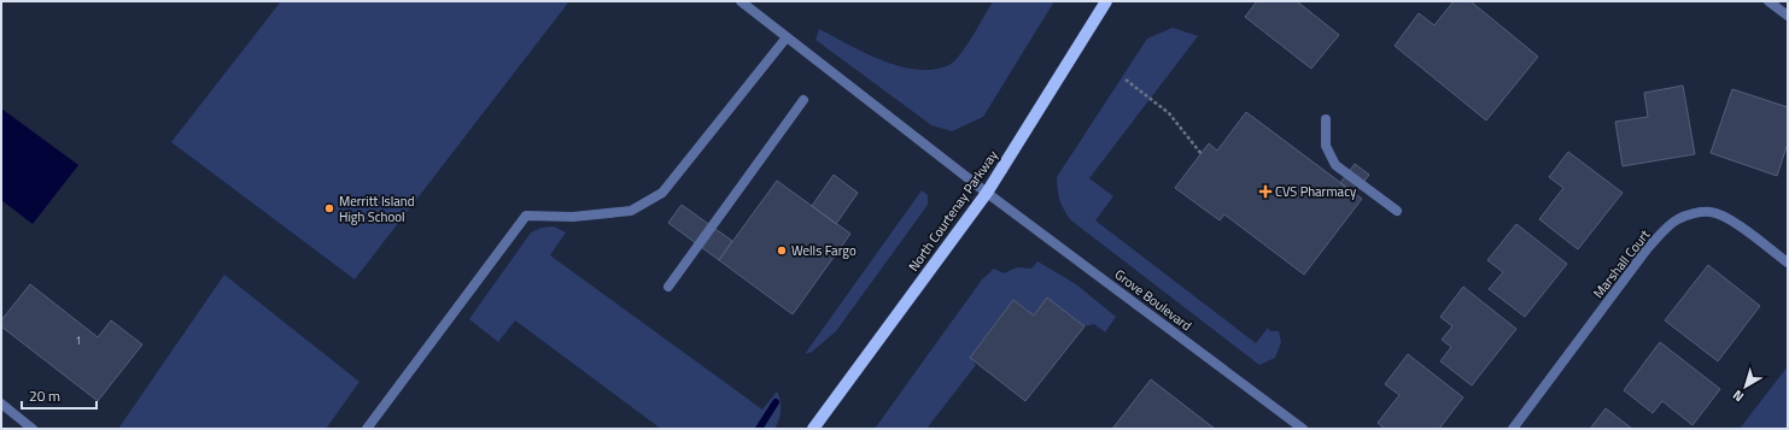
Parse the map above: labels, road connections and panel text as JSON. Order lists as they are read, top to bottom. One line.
{"streets":{"main road":["North Courtenay Parkway"],"street":["Marshall Court","Grove Boulevard"]},"crossings":[["North Courtenay Parkway","Grove Boulevard"]],"places":{"health":["CVS Pharmacy"],"other":["Merritt Island High School","Wells Fargo"]},"house_numbers":["1"],"scale_bar":"20 m","north":"bottom left"}
